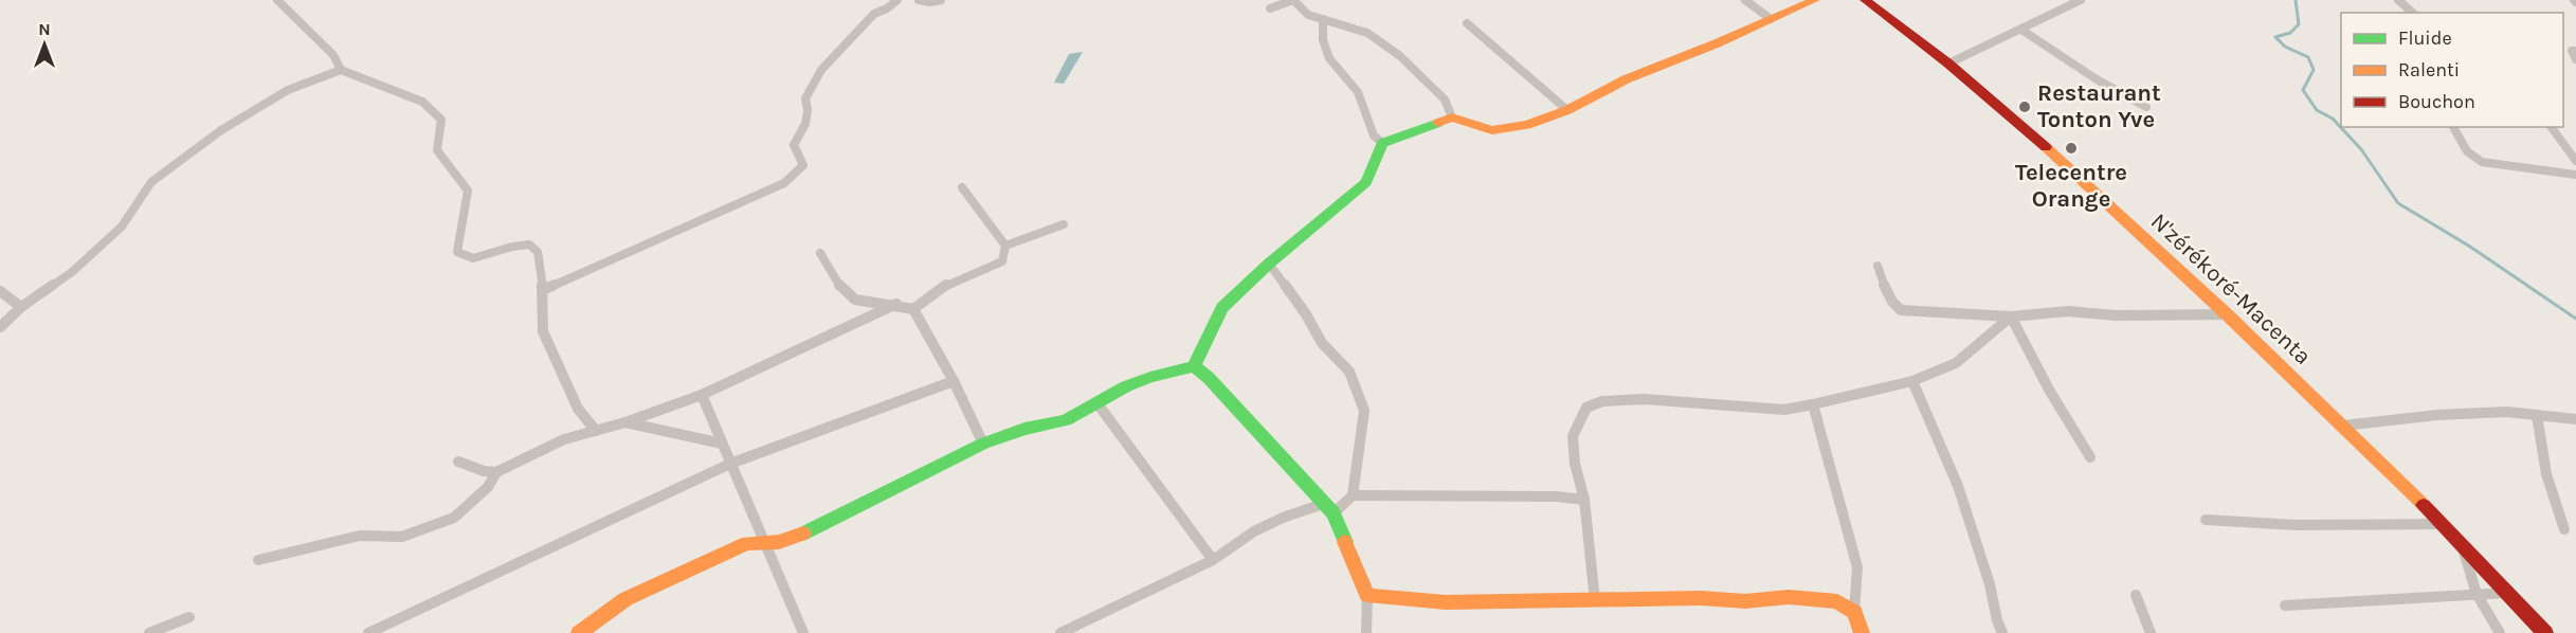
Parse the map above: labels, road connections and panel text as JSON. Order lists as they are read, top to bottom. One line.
{"streets":{"main road":["N'zérékoré-Macenta"]},"places":["Restaurant Tonton Yve","Telecentre Orange"],"legend":["Fluide","Ralenti","Bouchon"],"north":"top"}
